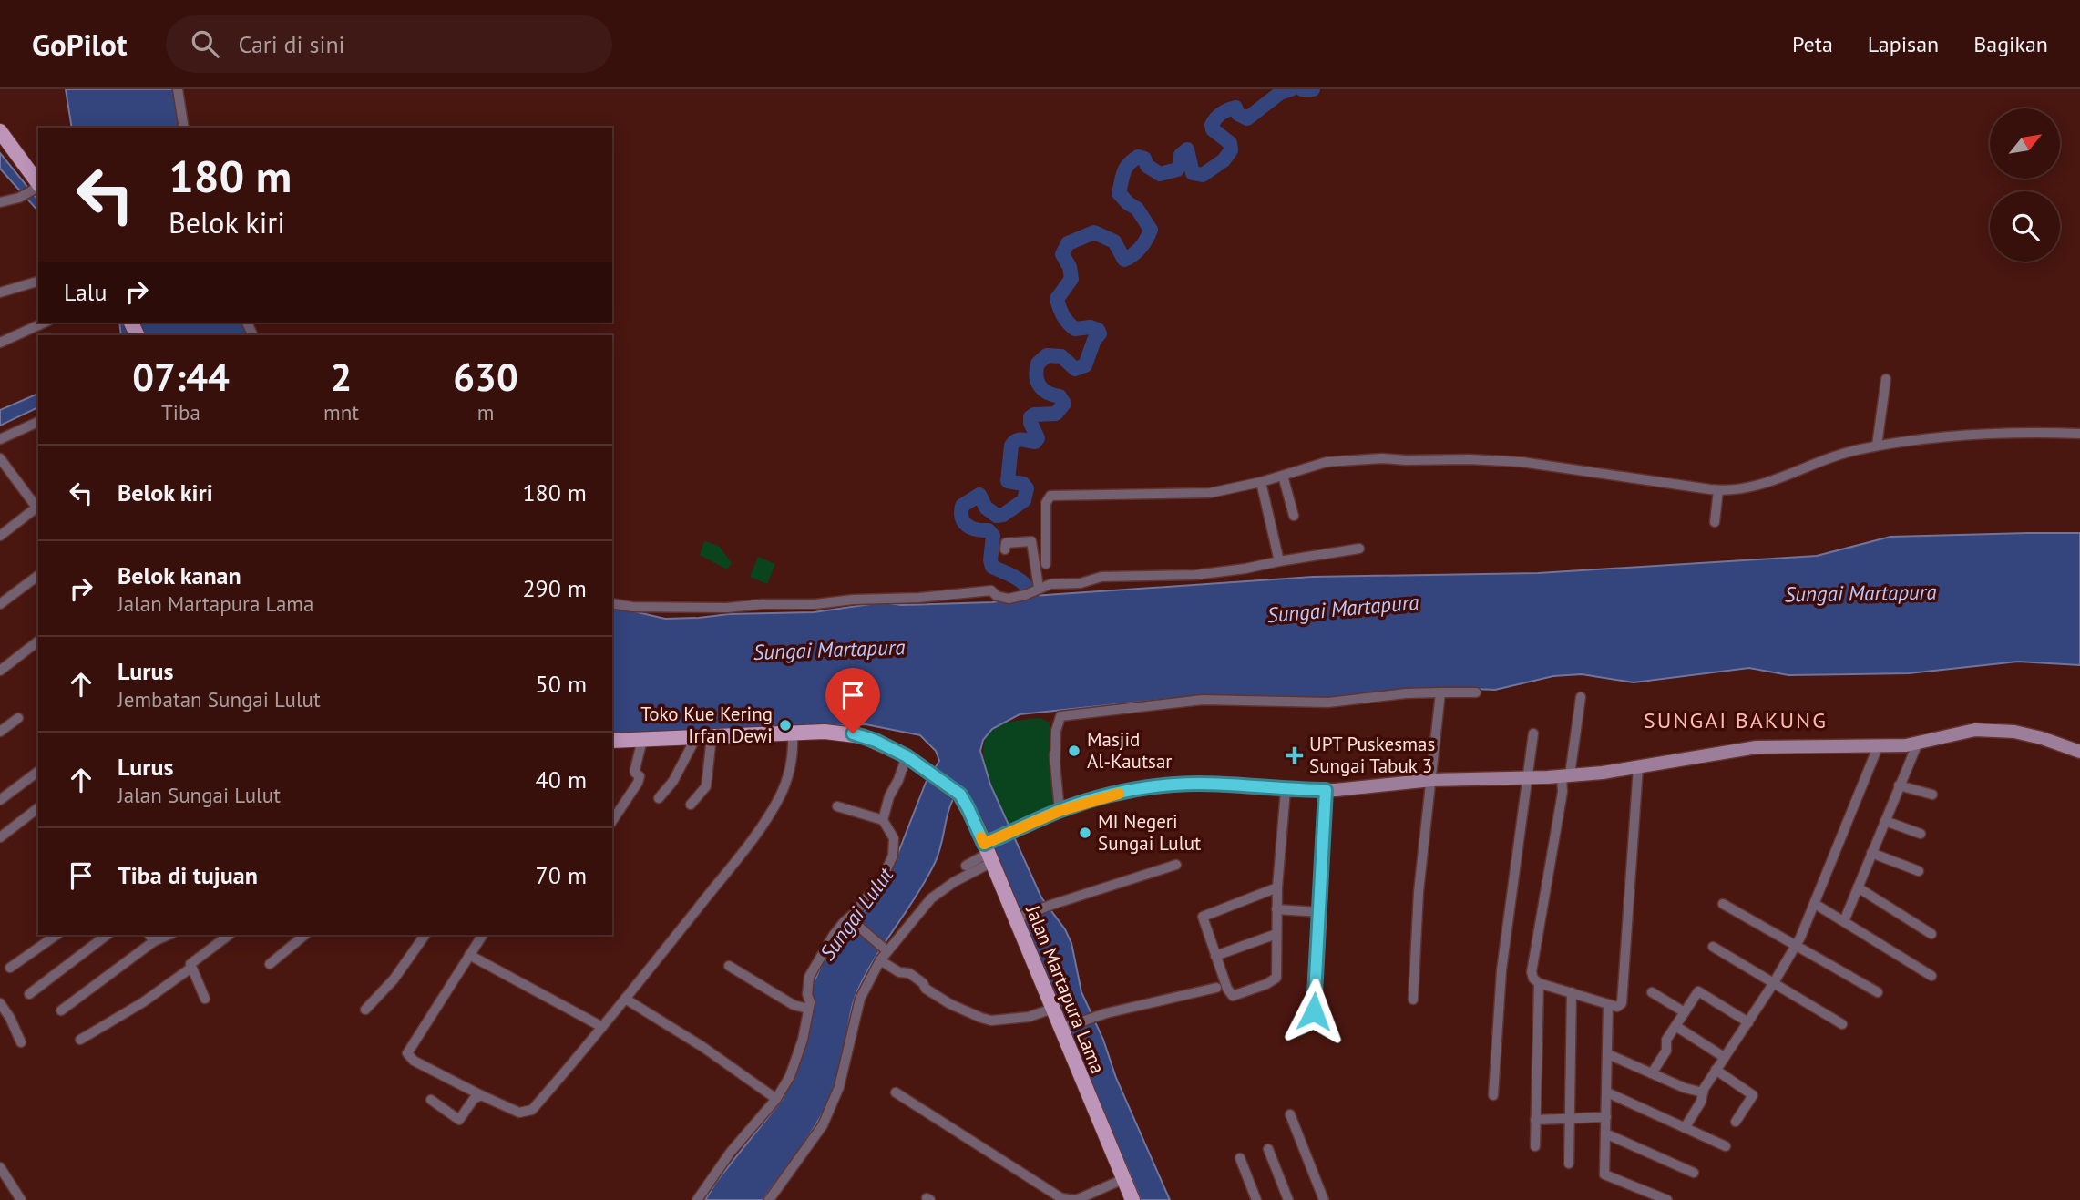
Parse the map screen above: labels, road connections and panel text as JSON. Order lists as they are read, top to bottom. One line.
{"streets":{"main road":["Jalan Martapura Lama"]},"districts":["SUNGAI BAKUNG"],"water":["Sungai Martapura","Sungai Lulut"],"places":{"other":["Toko Kue Kering Irfan Dewi","Masjid Al-Kautsar","MI Negeri Sungai Lulut"],"health":["UPT Puskesmas Sungai Tabuk 3"]},"north":"top right","page":{"header":"GoPilot","search":"Cari di sini","nav":["Peta","Lapisan","Bagikan"],"turn":["180 m","Belok kiri"],"then":"Lalu","eta":["07:44","Tiba","2","mnt","630","m"],"list":[{"name":"Belok kiri","value":"180 m"},{"name":"Belok kanan","note":"Jalan Martapura Lama","value":"290 m"},{"name":"Lurus","note":"Jembatan Sungai Lulut","value":"50 m"},{"name":"Lurus","note":"Jalan Sungai Lulut","value":"40 m"},{"name":"Tiba di tujuan","value":"70 m"}]}}
